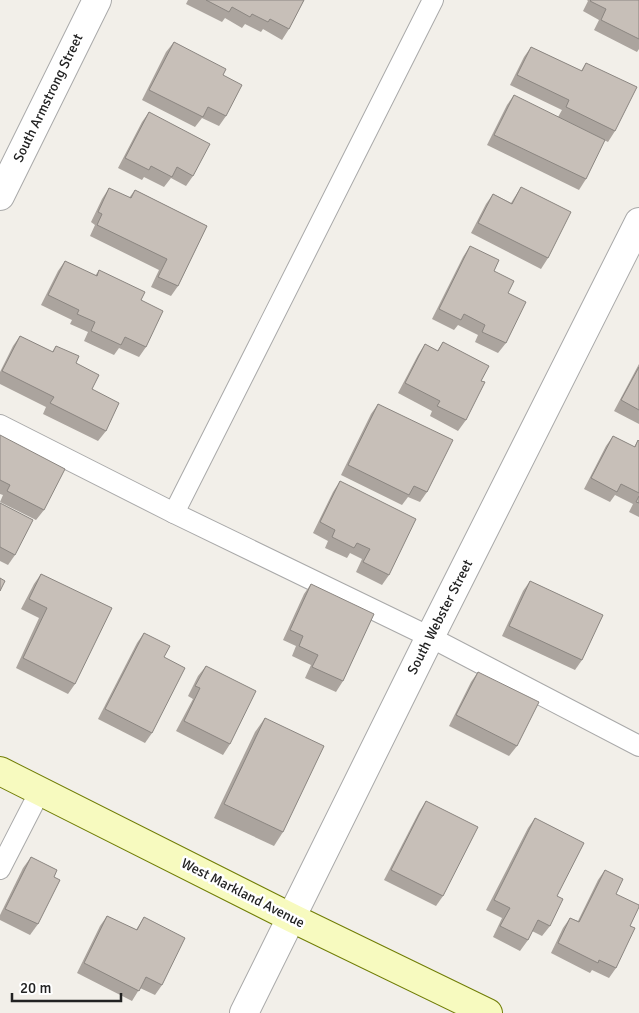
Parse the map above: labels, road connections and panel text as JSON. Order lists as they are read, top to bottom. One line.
{"streets":{"main road":["West Markland Avenue"],"street":["South Armstrong Street","South Webster Street"]},"crossings":[["South Webster Street","West Markland Avenue"]],"scale_bar":"20 m"}
